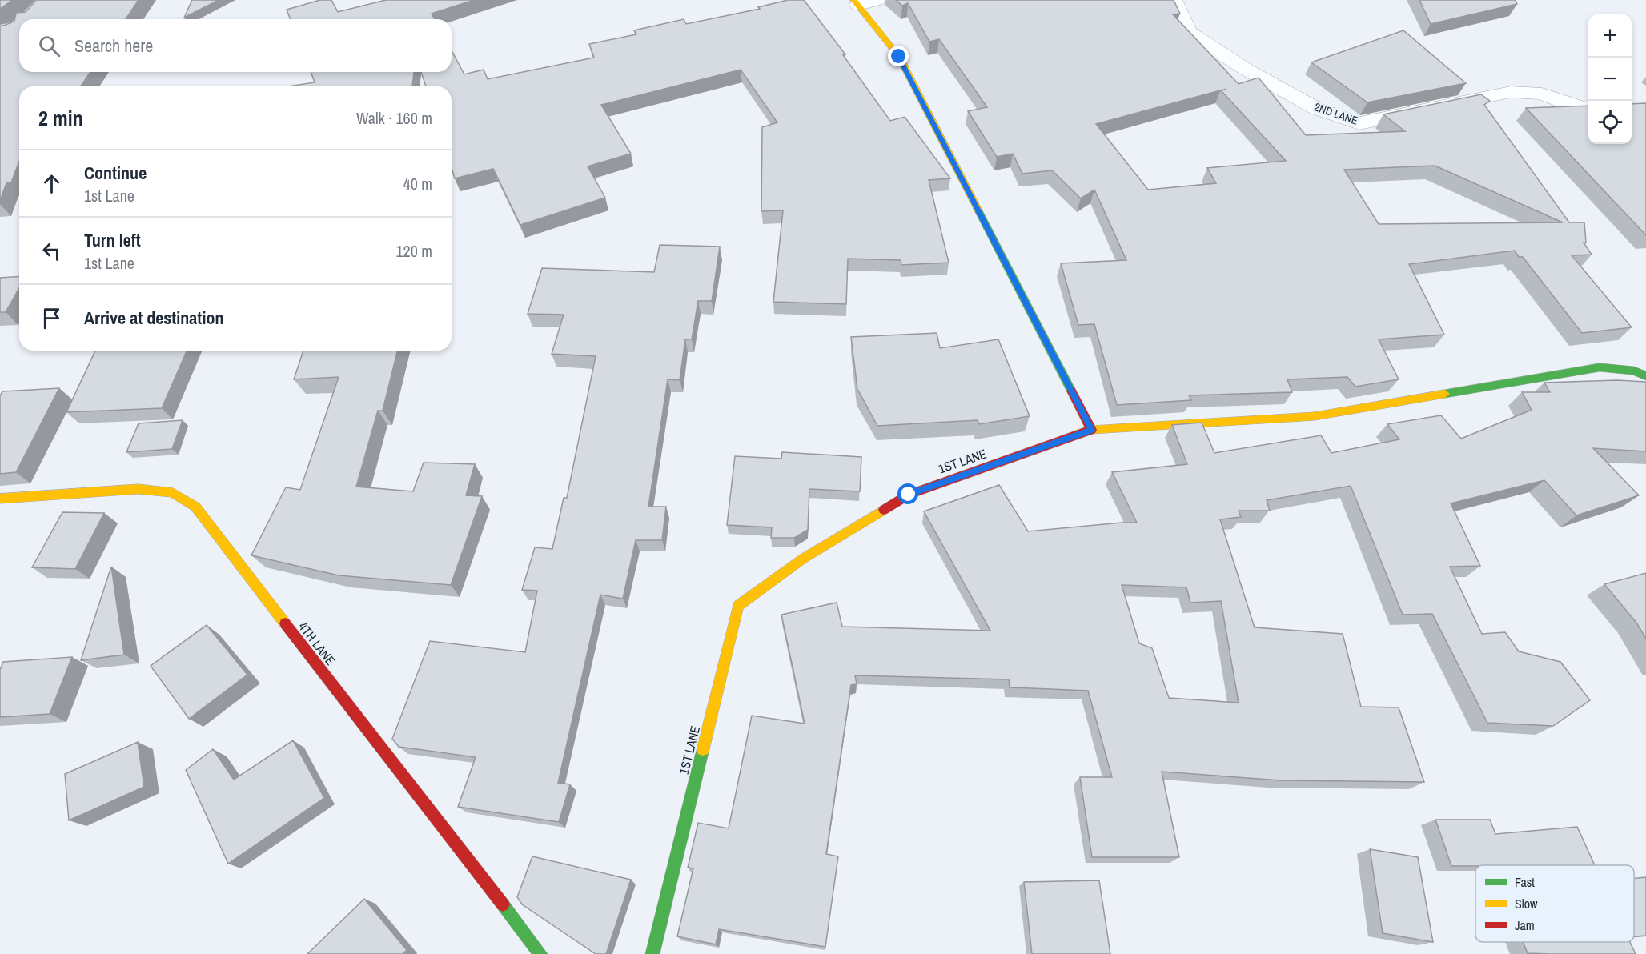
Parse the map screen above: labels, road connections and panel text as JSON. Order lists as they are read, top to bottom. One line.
{"streets":{"street":["2ND LANE","1ST LANE","4TH LANE"]},"legend":["Fast","Slow","Jam"],"page":{"map_buttons":["+","−"],"search":"Search here","heading":["2 min","Walk · 160 m"],"list":[["Continue","1st Lane","40 m"],["Turn left","1st Lane","120 m"],"Arrive at destination"]}}
